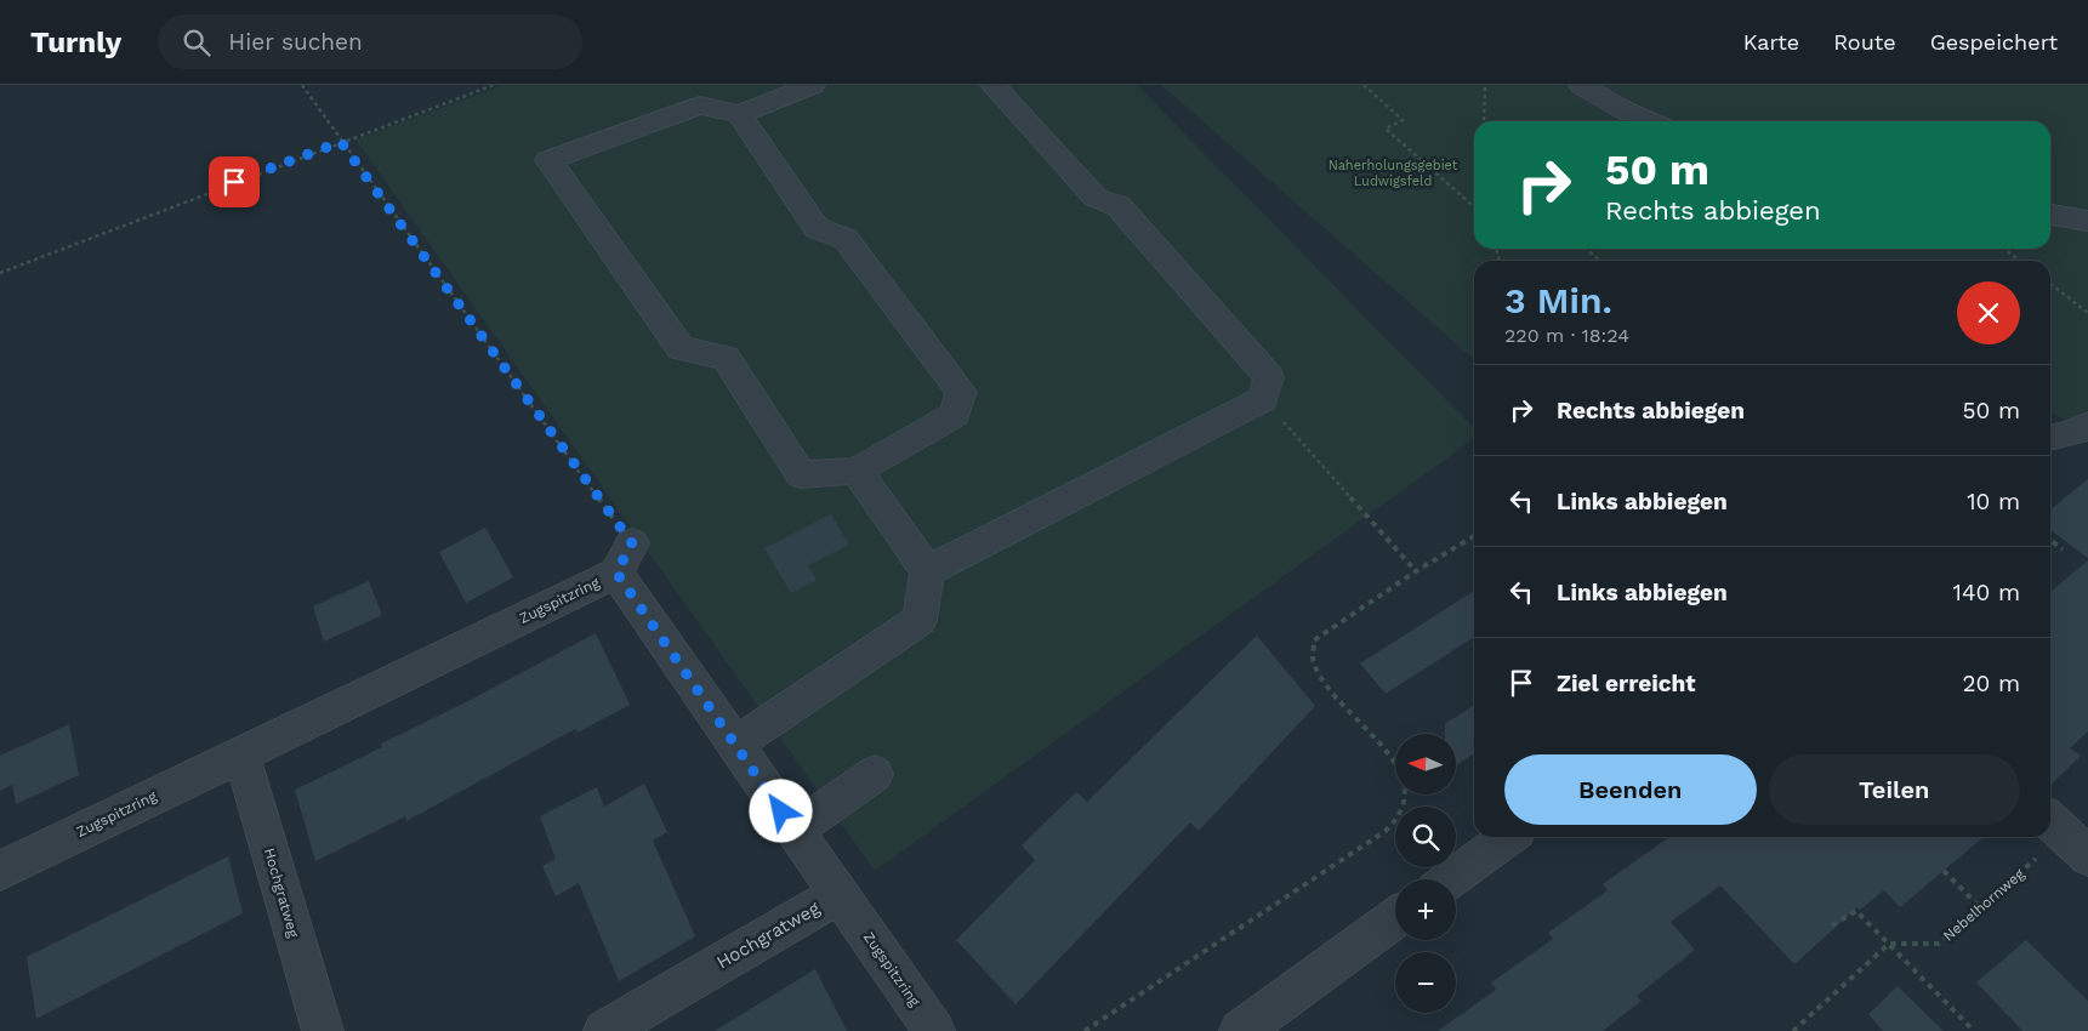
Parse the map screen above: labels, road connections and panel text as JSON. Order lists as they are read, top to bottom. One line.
{"streets":{"street":["Zugspitzring","Hochgratweg"],"path":["Nebelhornweg"]},"crossings":[["Zugspitzring","Hochgratweg"]],"parks":["Naherholungsgebiet Ludwigsfeld"],"north":"left","page":{"header":"Turnly","search":"Hier suchen","nav":["Karte","Route","Gespeichert"],"turn":["50 m","Rechts abbiegen"],"heading":["3 Min.","220 m · 18:24"],"list":[{"name":"Rechts abbiegen","value":"50 m"},{"name":"Links abbiegen","value":"10 m"},{"name":"Links abbiegen","value":"140 m"},{"name":"Ziel erreicht","value":"20 m"}],"map_buttons":["+","−"],"buttons":["Beenden","Teilen"]}}
